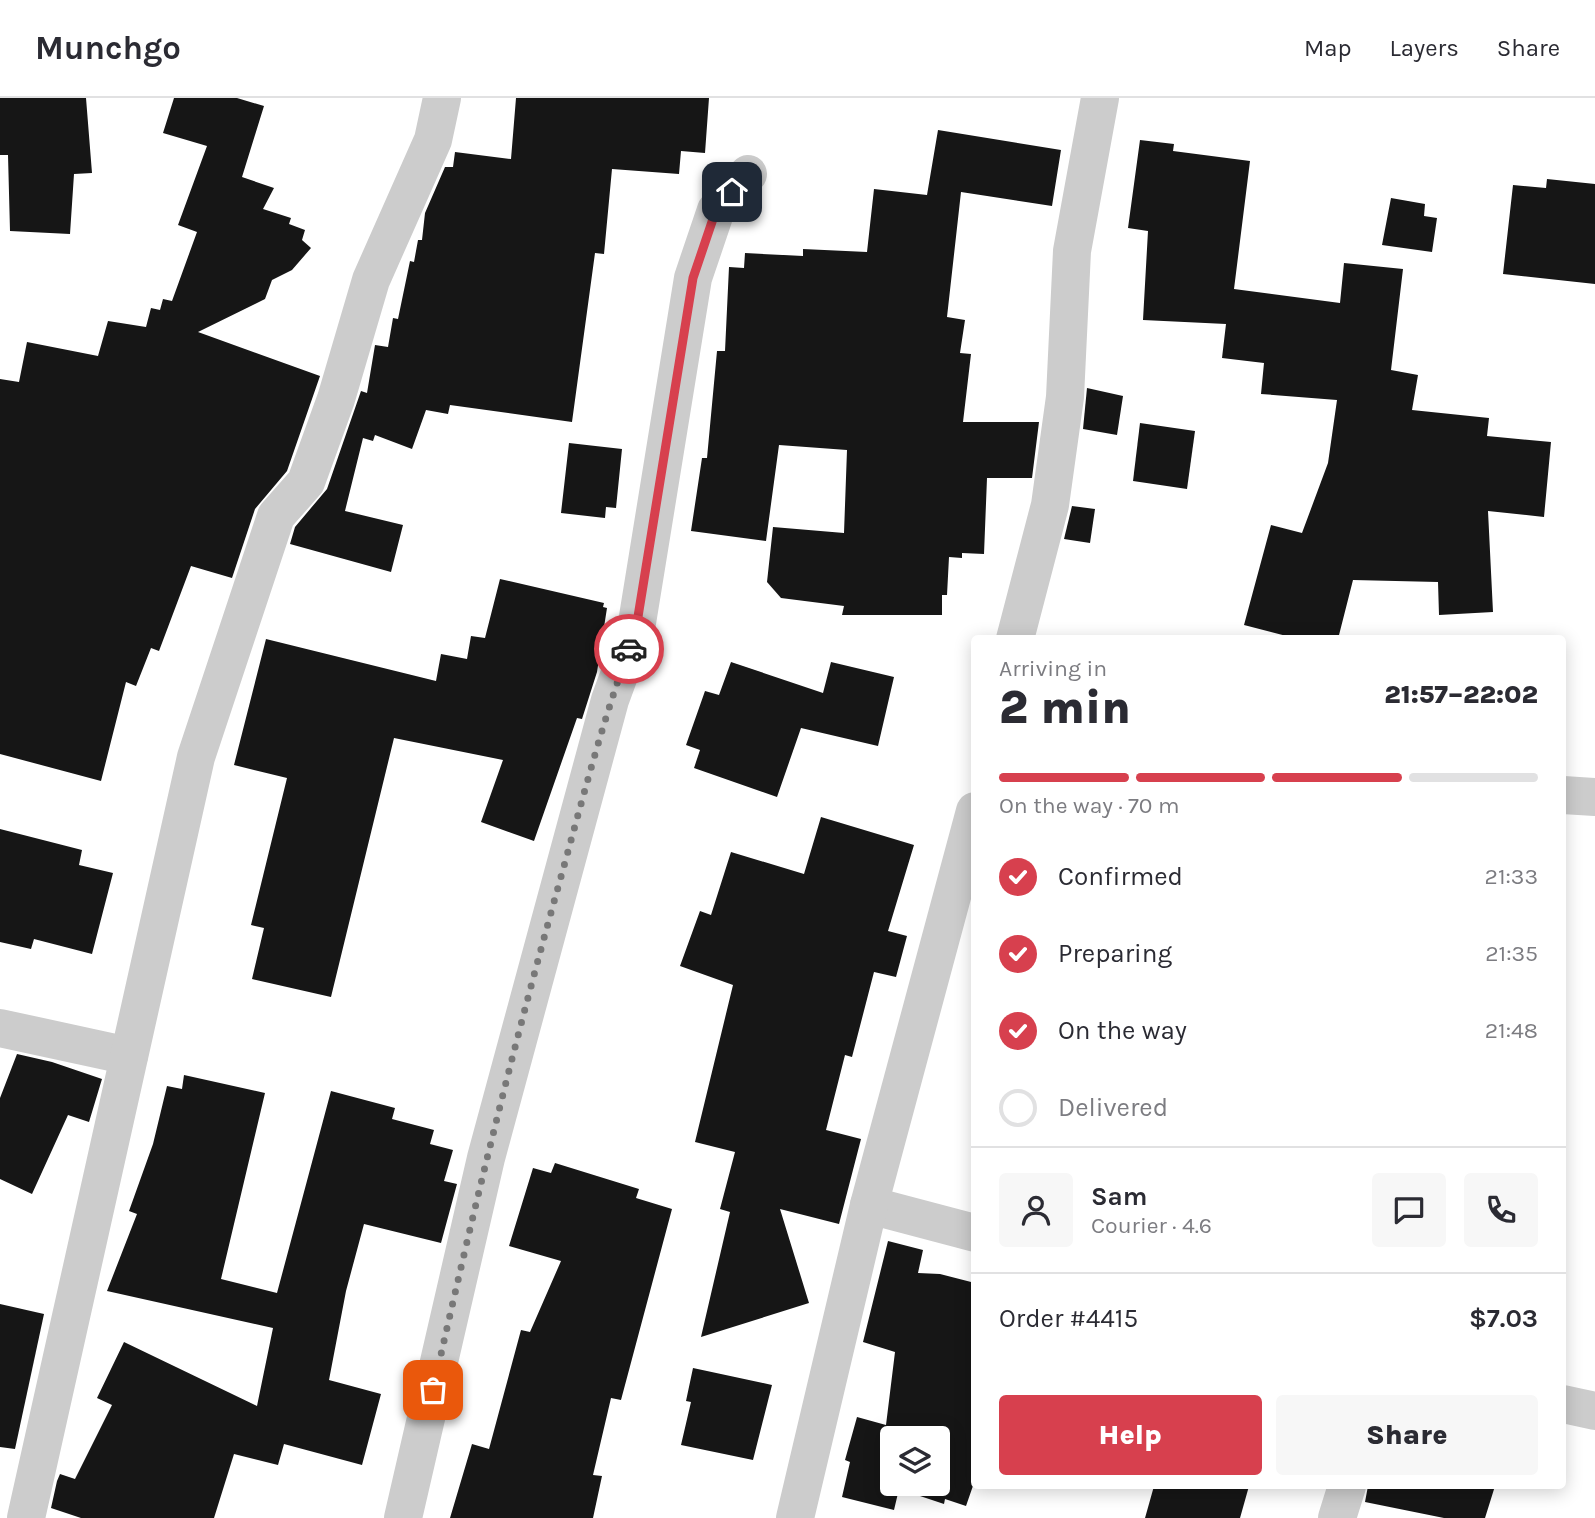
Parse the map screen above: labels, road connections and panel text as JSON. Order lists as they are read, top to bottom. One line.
{"page":{"header":"Munchgo","nav":["Map","Layers","Share"],"heading":["2 min","Arriving in","21:57–22:02"],"panel":["Sam","Courier · 4.6","Order #4415","$7.03"],"bar":"On the way · 70 m","list":[["Confirmed","21:33"],["Preparing","21:35"],["On the way","21:48"],"Delivered"],"buttons":["Help","Share"]}}
